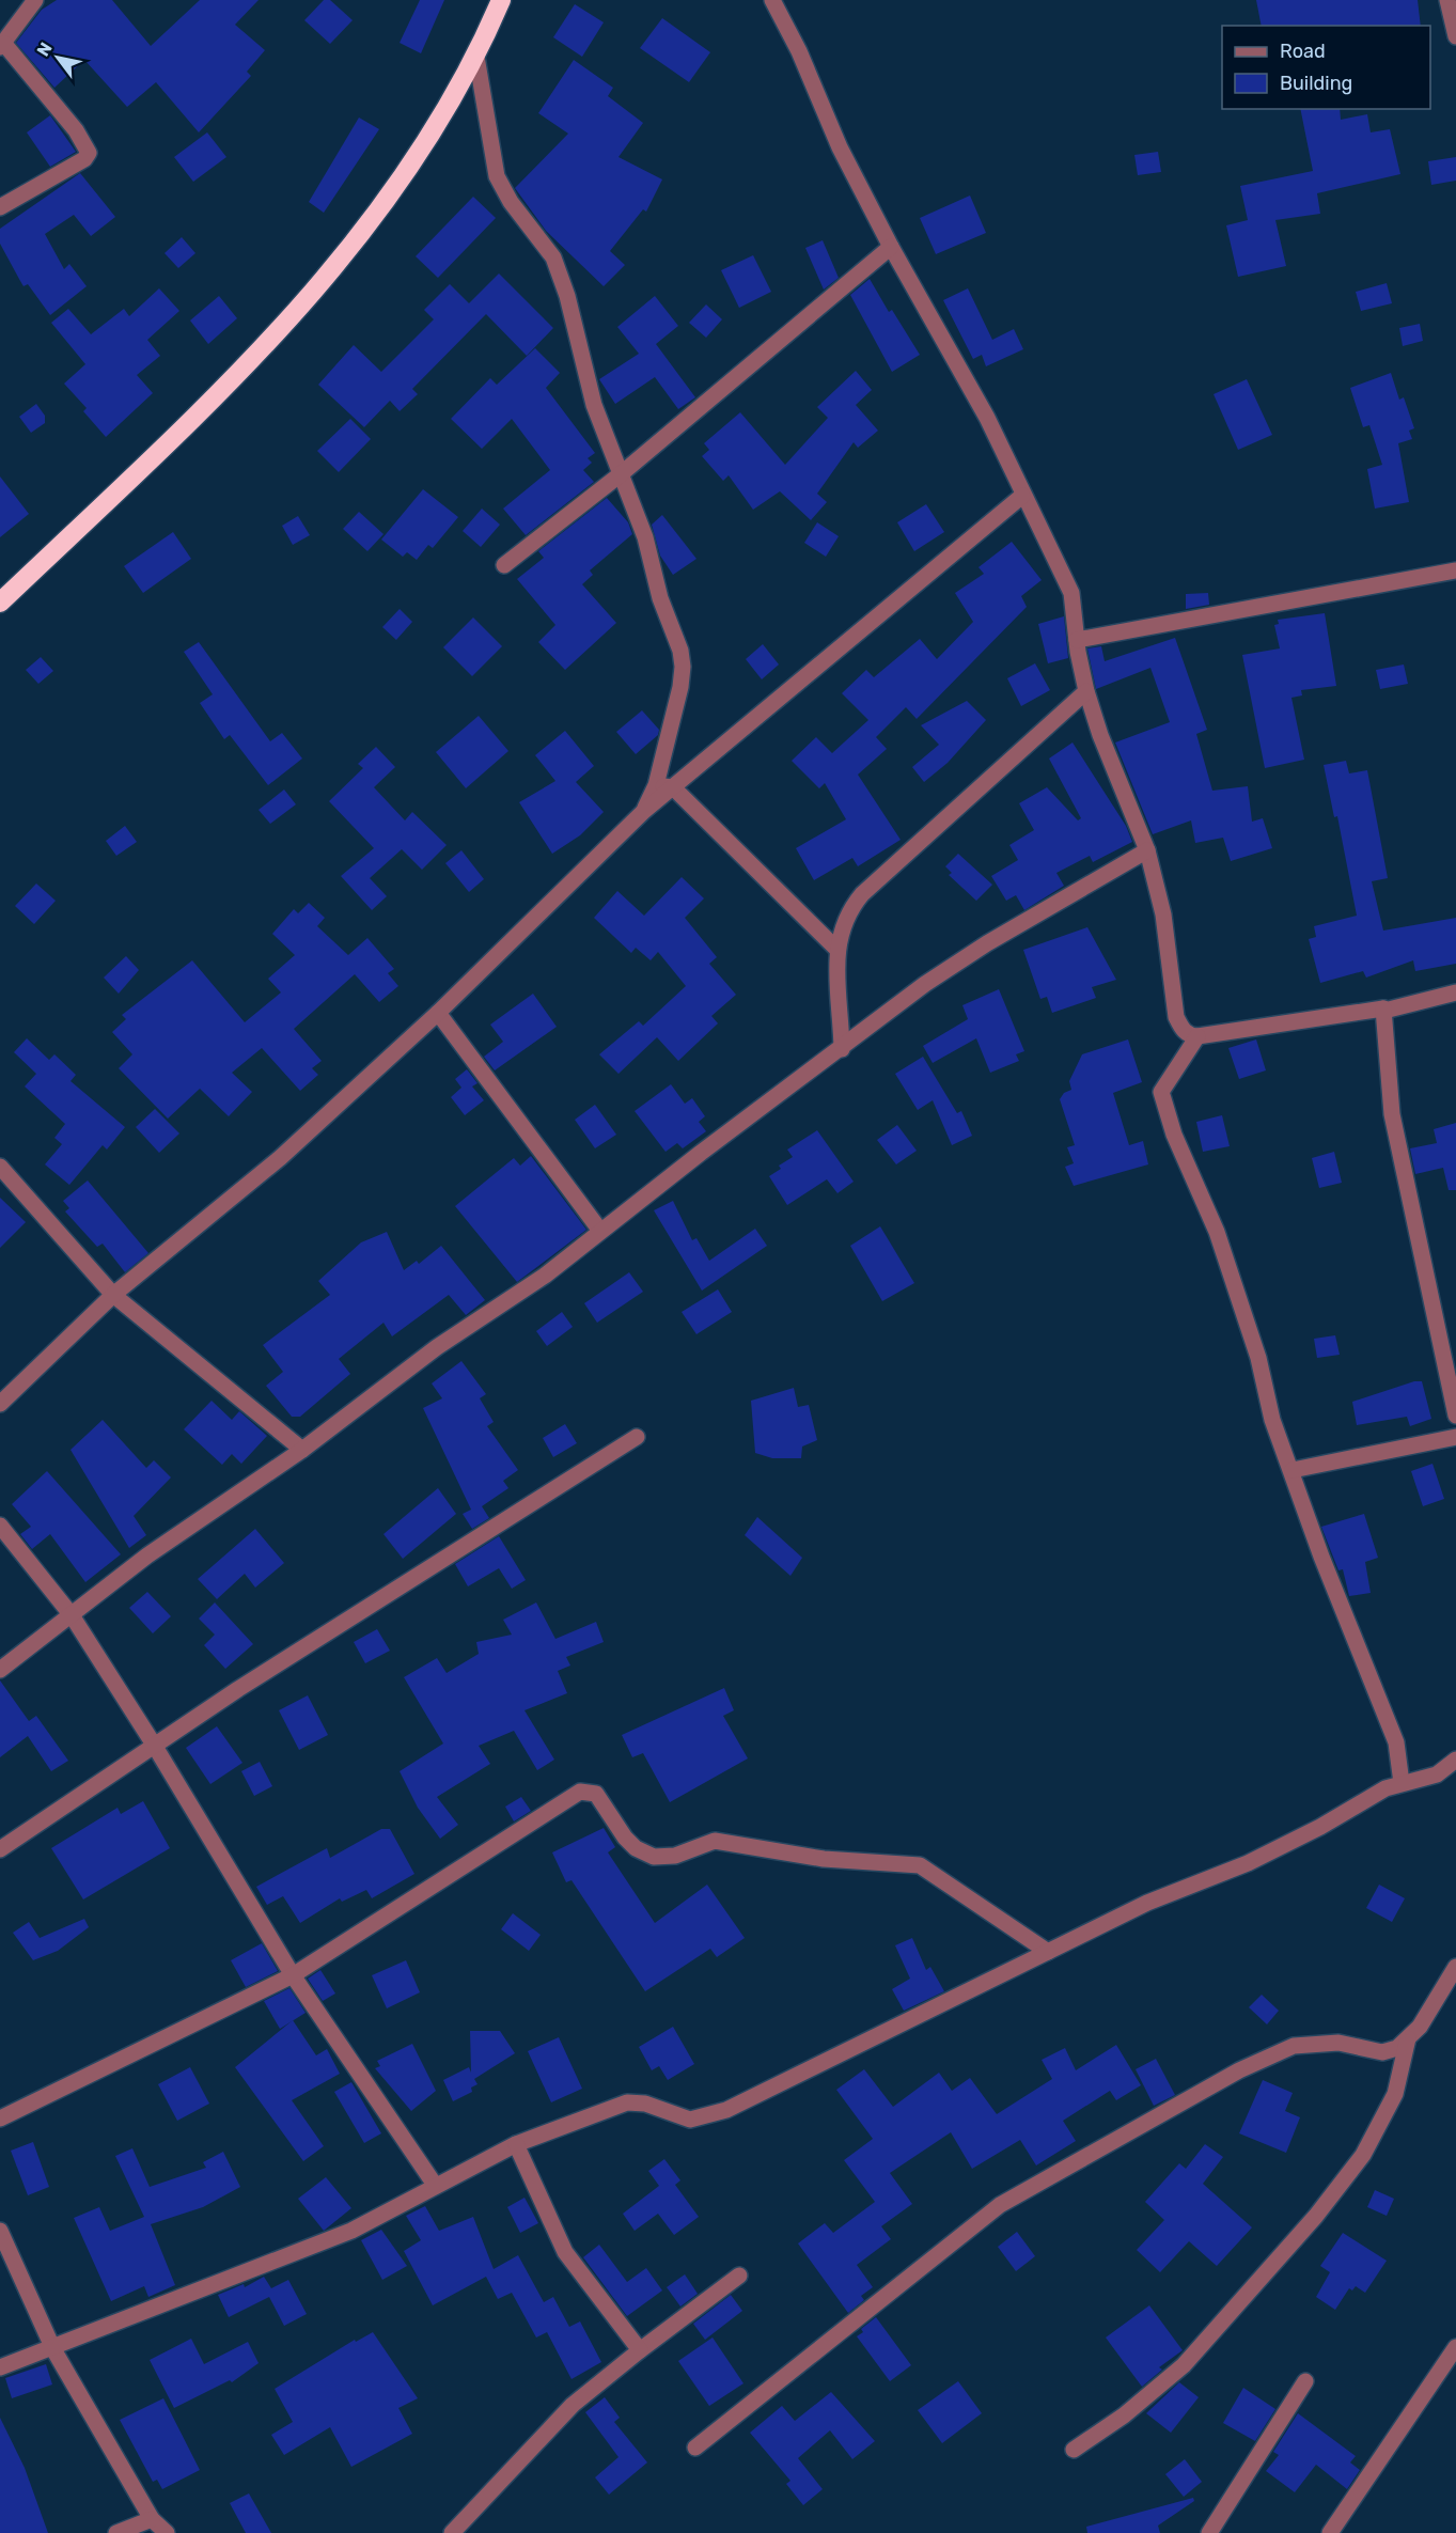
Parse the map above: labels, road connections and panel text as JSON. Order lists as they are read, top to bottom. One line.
{"legend":["Road","Building"],"north":"top left"}
